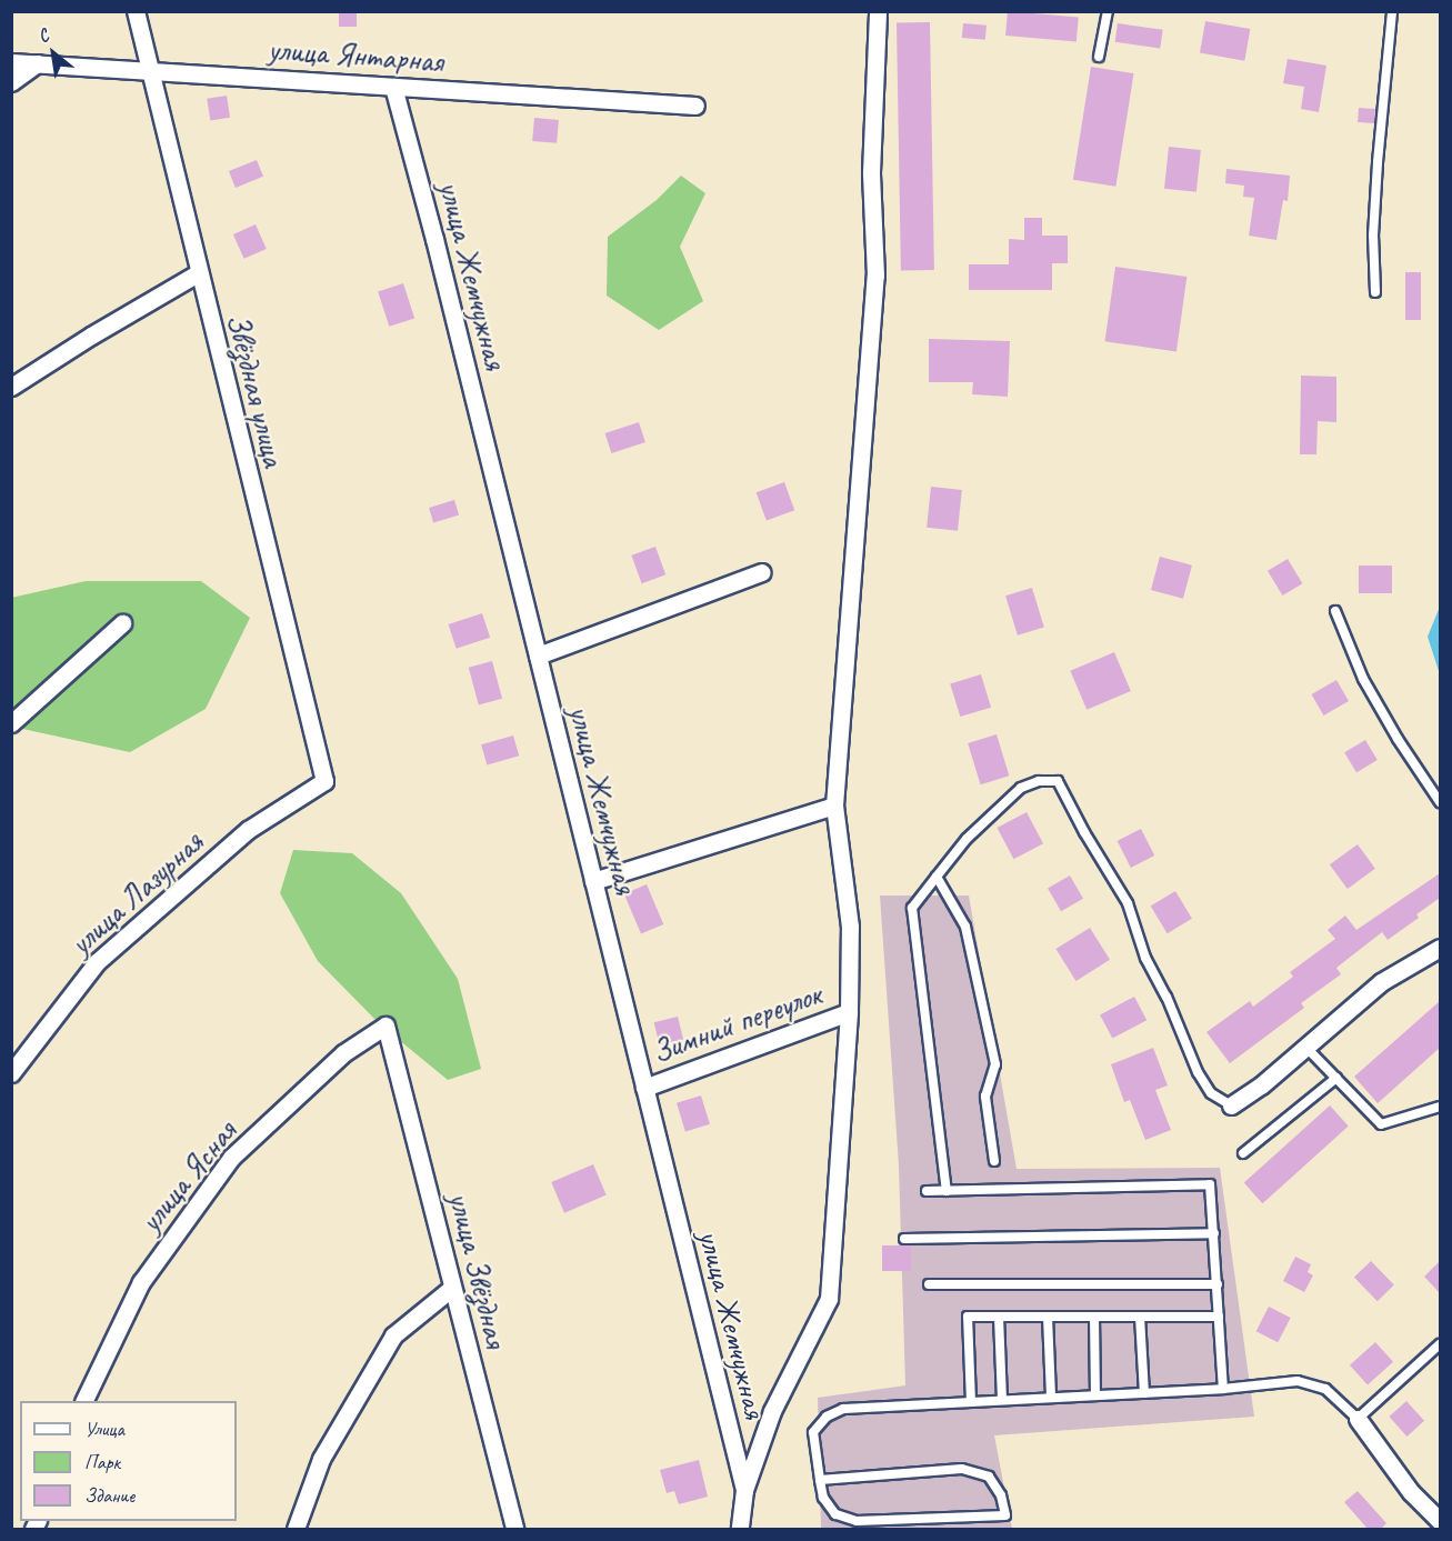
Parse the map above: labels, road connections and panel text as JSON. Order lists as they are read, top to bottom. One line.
{"streets":{"street":["улица Янтарная","улица Жемчужная","Звёздная улица","улица Лазурная","Зимний переулок","улица Ясная","улица Звёздная"]},"crossings":[["улица Янтарная","улица Жемчужная"],["улица Янтарная","Звёздная улица"],["улица Жемчужная","Зимний переулок"],["Звёздная улица","улица Лазурная"],["улица Ясная","улица Звёздная"]],"legend":["Улица","Парк","Здание"],"north":"top left"}
